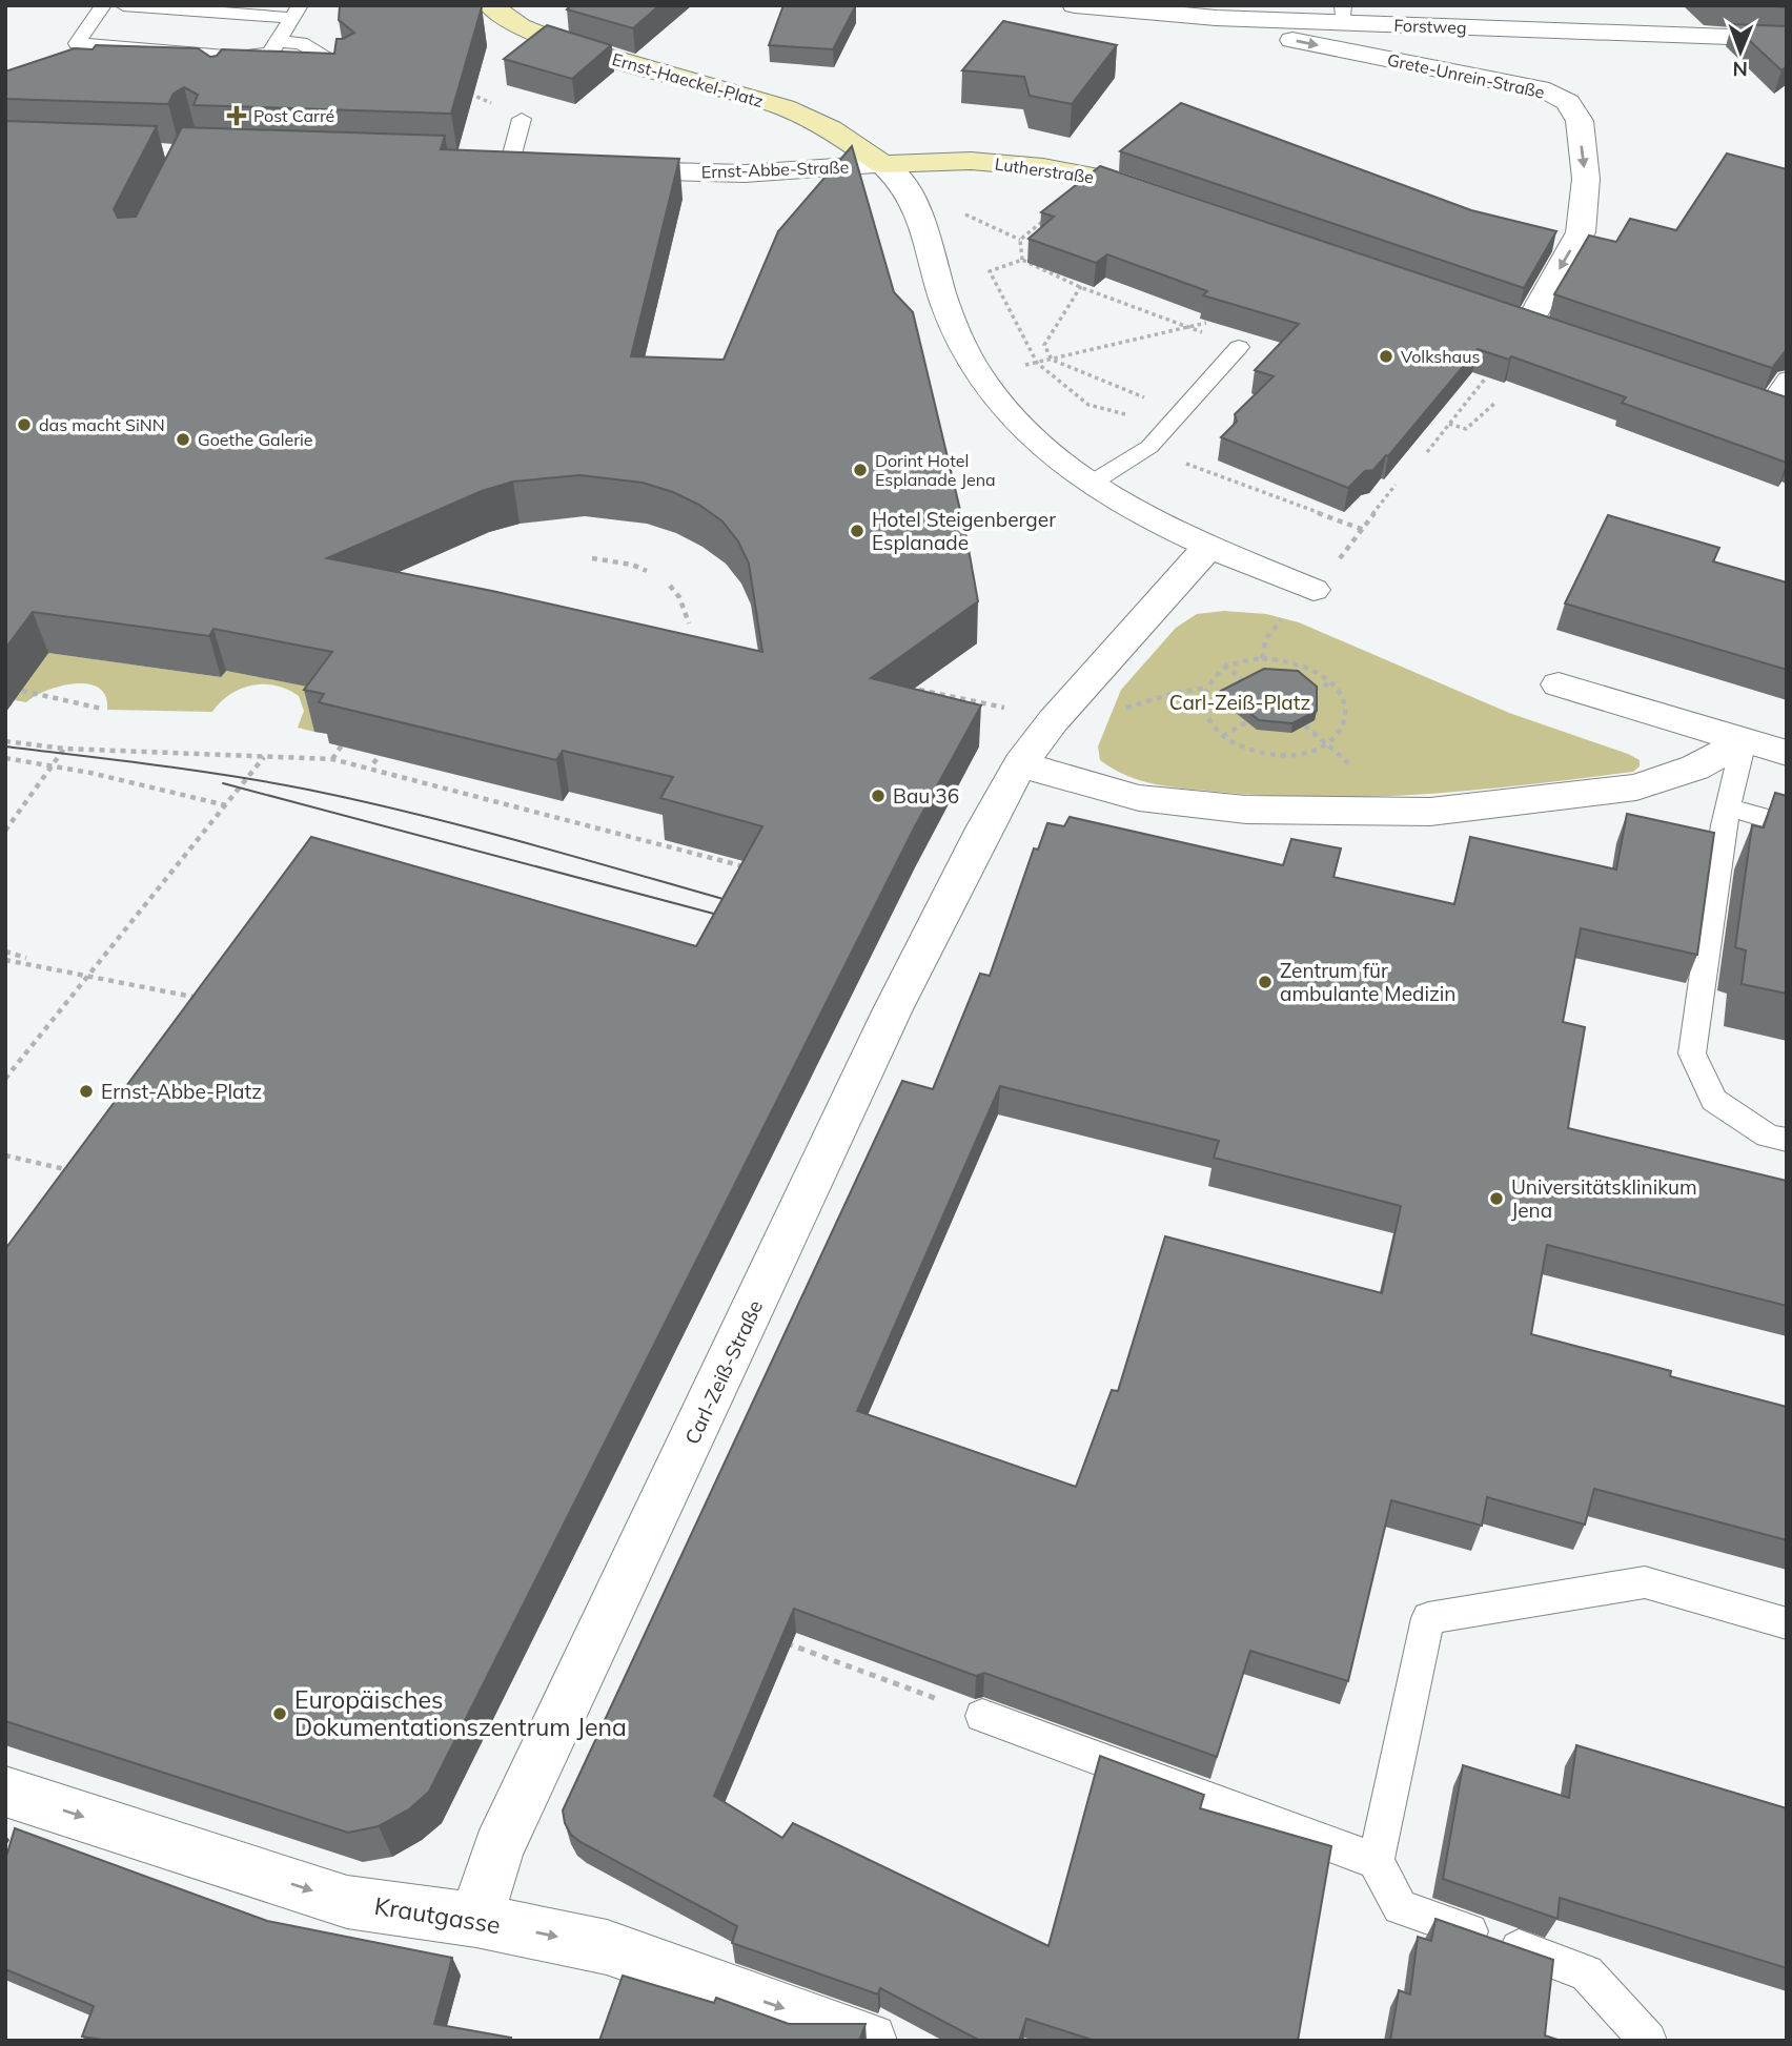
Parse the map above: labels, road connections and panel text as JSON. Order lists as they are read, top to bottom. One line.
{"streets":{"street":["Forstweg","Grete-Unrein-Straße","Ernst-Haeckel-Platz","Ernst-Abbe-Straße","Lutherstraße","Carl-Zeiß-Straße","Krautgasse"]},"crossings":[["Forstweg","Grete-Unrein-Straße"],["Ernst-Haeckel-Platz","Ernst-Abbe-Straße"],["Ernst-Haeckel-Platz","Lutherstraße"],["Ernst-Abbe-Straße","Lutherstraße"],["Carl-Zeiß-Straße","Krautgasse"]],"one_way":["Krautgasse"],"parks":["Carl-Zeiß-Platz"],"places":{"health":["Post Carré"],"other":["Volkshaus","das macht SiNN","Goethe Galerie","Dorint Hotel Esplanade Jena","Hotel Steigenberger Esplanade","Bau 36","Zentrum für ambulante Medizin","Ernst-Abbe-Platz","Universitätsklinikum Jena","Europäisches Dokumentationszentrum Jena"]},"north":"bottom"}
